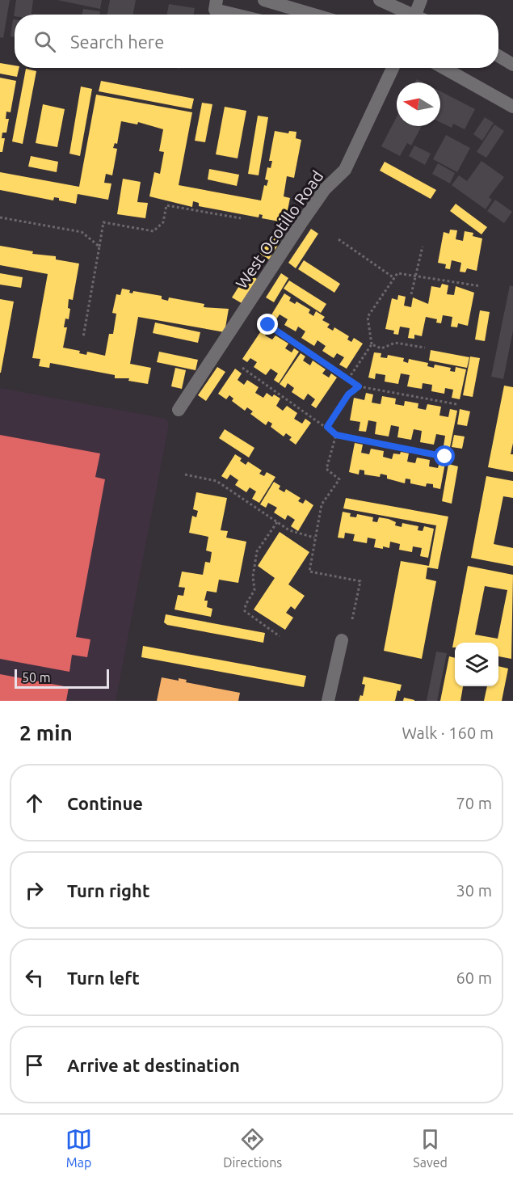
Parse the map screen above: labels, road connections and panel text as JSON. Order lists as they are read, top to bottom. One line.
{"streets":{"street":["West Ocotillo Road"]},"scale_bar":"50 m","north":"left","page":{"search":"Search here","scale":"50 m","heading":["2 min","Walk · 160 m"],"list":[["Continue","70 m"],["Turn right","30 m"],["Turn left","60 m"],"Arrive at destination"],"nav":["Map","Directions","Saved"]}}
